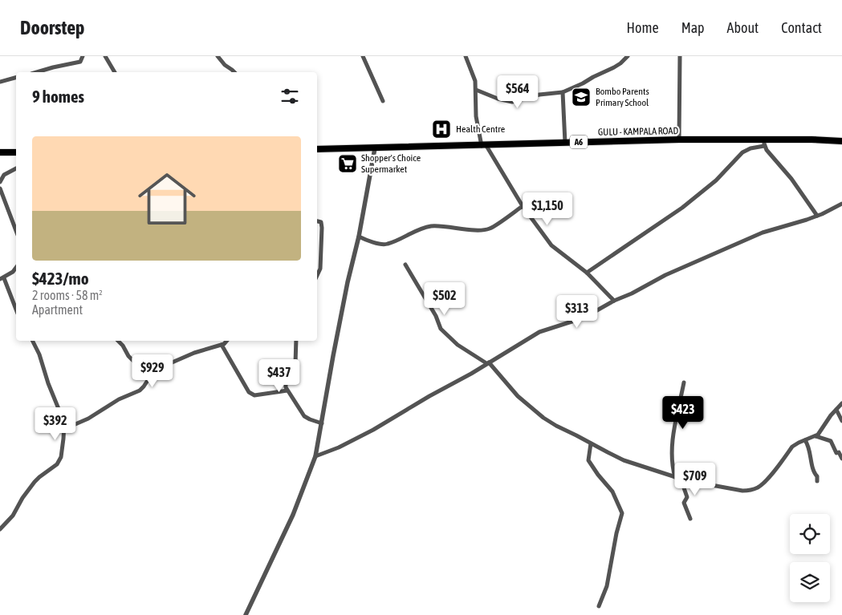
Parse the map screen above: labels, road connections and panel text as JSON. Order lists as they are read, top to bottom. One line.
{"streets":{"main road":["GULU - KAMPALA ROAD","A6"]},"places":{"school or university":["Bombo Parents Primary School"],"hospital":["Health Centre"],"supermarket":["Shopper's Choice Supermarket"]},"page":{"header":"Doorstep","nav":["Home","Map","About","Contact"],"heading":"9 homes","price":["$564","$1,150","$502","$313","$929","$437","$423","$392","$709"],"list":[{"name":"$423/mo","note":"2 rooms · 58 m² · Apartment"}]}}
